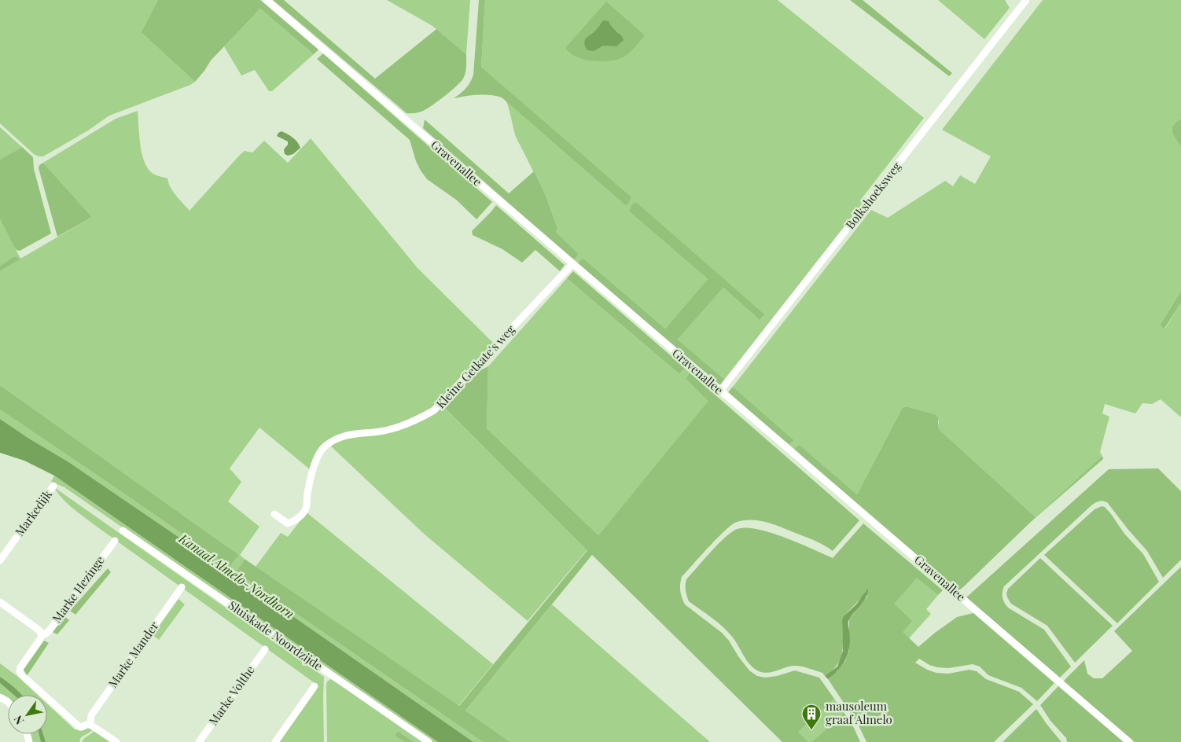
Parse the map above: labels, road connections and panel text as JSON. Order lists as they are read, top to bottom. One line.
{"streets":{"street":["Gravenallee","Bolkshoeksweg","Kleine Getkate's weg","Markedijk","Marke Hezinge","Sluiskade Noordzijde","Marke Mander","Marke Volthe"]},"crossings":[["Gravenallee","Bolkshoeksweg"],["Gravenallee","Kleine Getkate's weg"],["Marke Hezinge","Marke Mander"]],"water":["Kanaal Almelo-Nordhorn"],"places":{"building":["mausoleum graaf Almelo"]},"north":"bottom left"}
